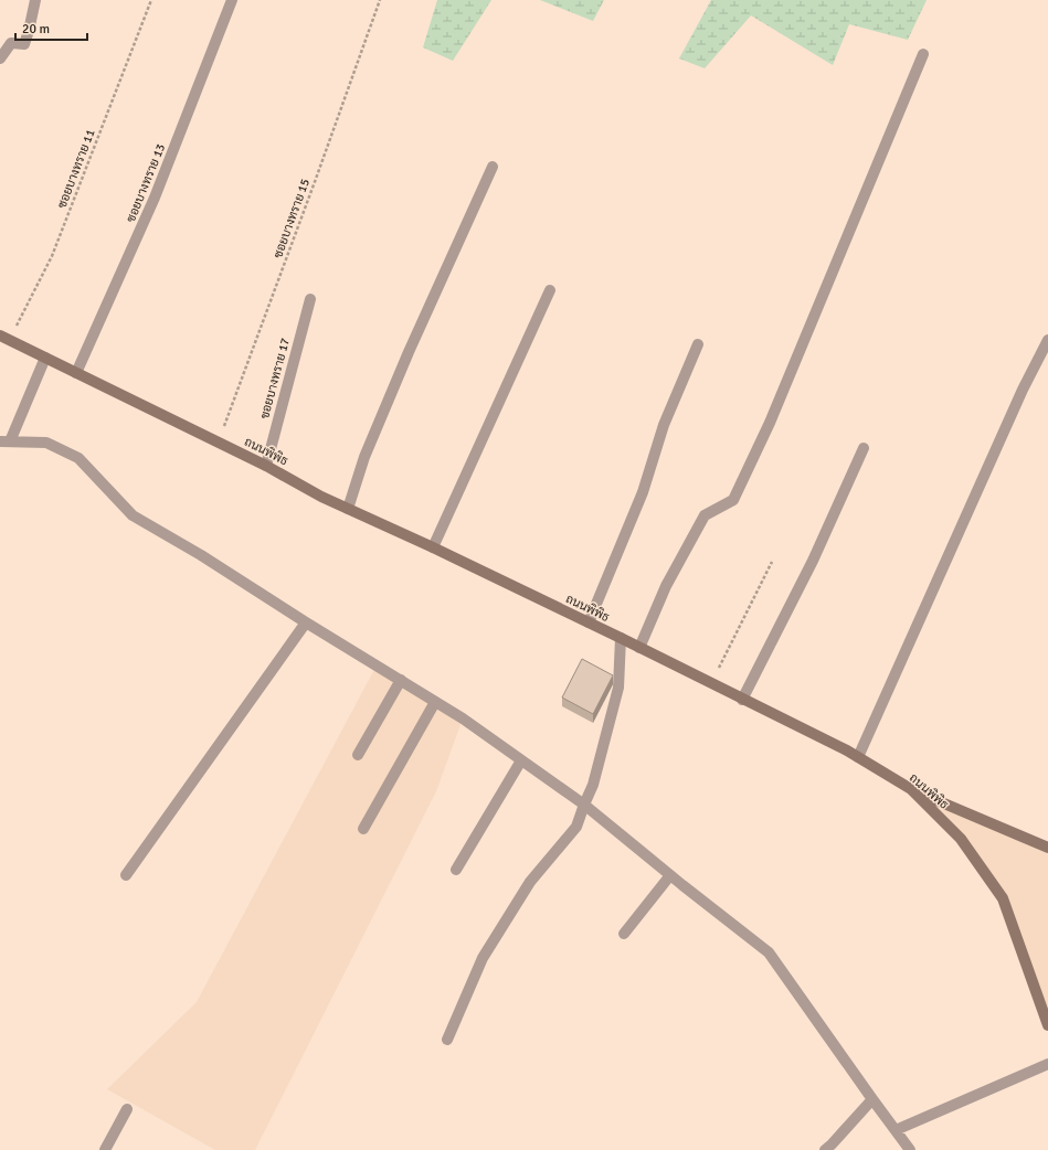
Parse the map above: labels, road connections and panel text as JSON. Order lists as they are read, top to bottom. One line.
{"streets":{"street":["ซอยบางทราย 13","ขอยบางทราย 17","ถนนพิพิธ"],"path":["ซอยบางทราย 11","ซอยบางทราย 15"]},"crossings":[["ซอยบางทราย 11","ถนนพิพิธ"],["ซอยบางทราย 13","ถนนพิพิธ"],["ซอยบางทราย 15","ถนนพิพิธ"],["ขอยบางทราย 17","ถนนพิพิธ"]],"scale_bar":"20 m"}
